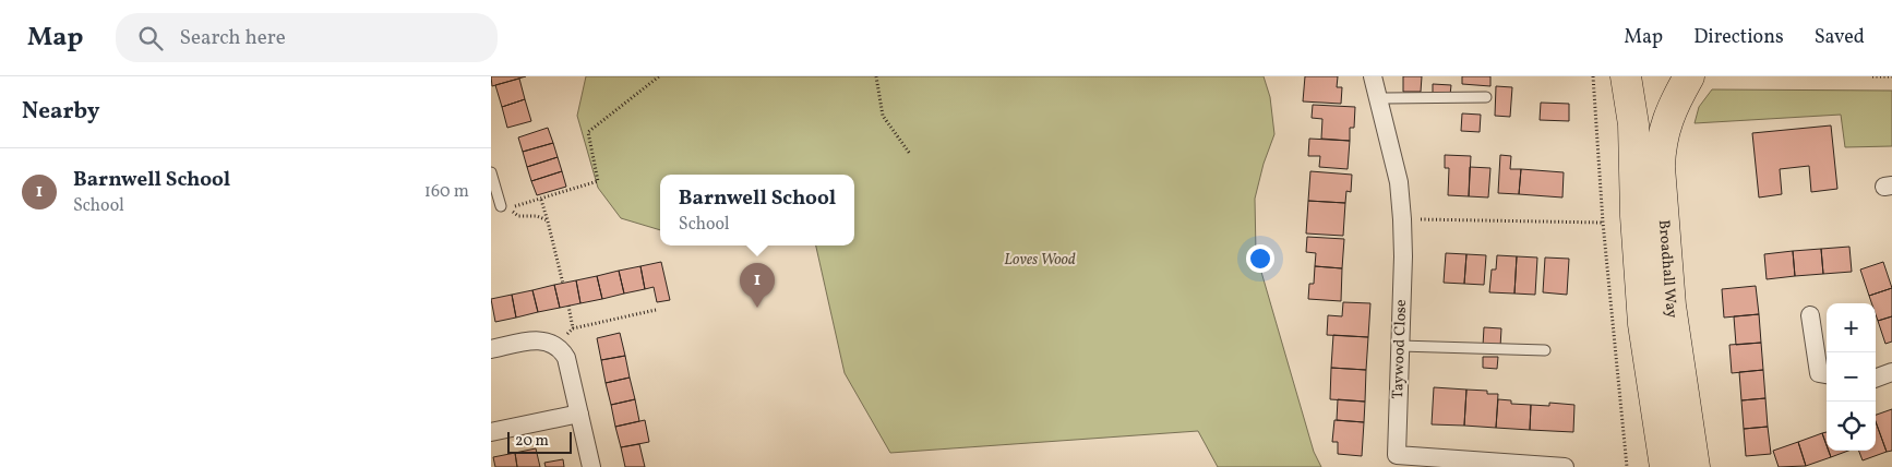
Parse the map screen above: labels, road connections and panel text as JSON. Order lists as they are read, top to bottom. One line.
{"streets":{"highway":["Broadhall Way"],"street":["Taywood Close"]},"parks":["Loves Wood"],"scale_bar":"20 m","page":{"header":"Map","search":"Search here","nav":["Map","Directions","Saved"],"heading":"Nearby","list":[{"mark":"1","name":"Barnwell School","note":"School","value":"160 m"}],"popup":["Barnwell School","School"],"pins":"1","map_buttons":["+","−"],"scale":"20 m"}}
